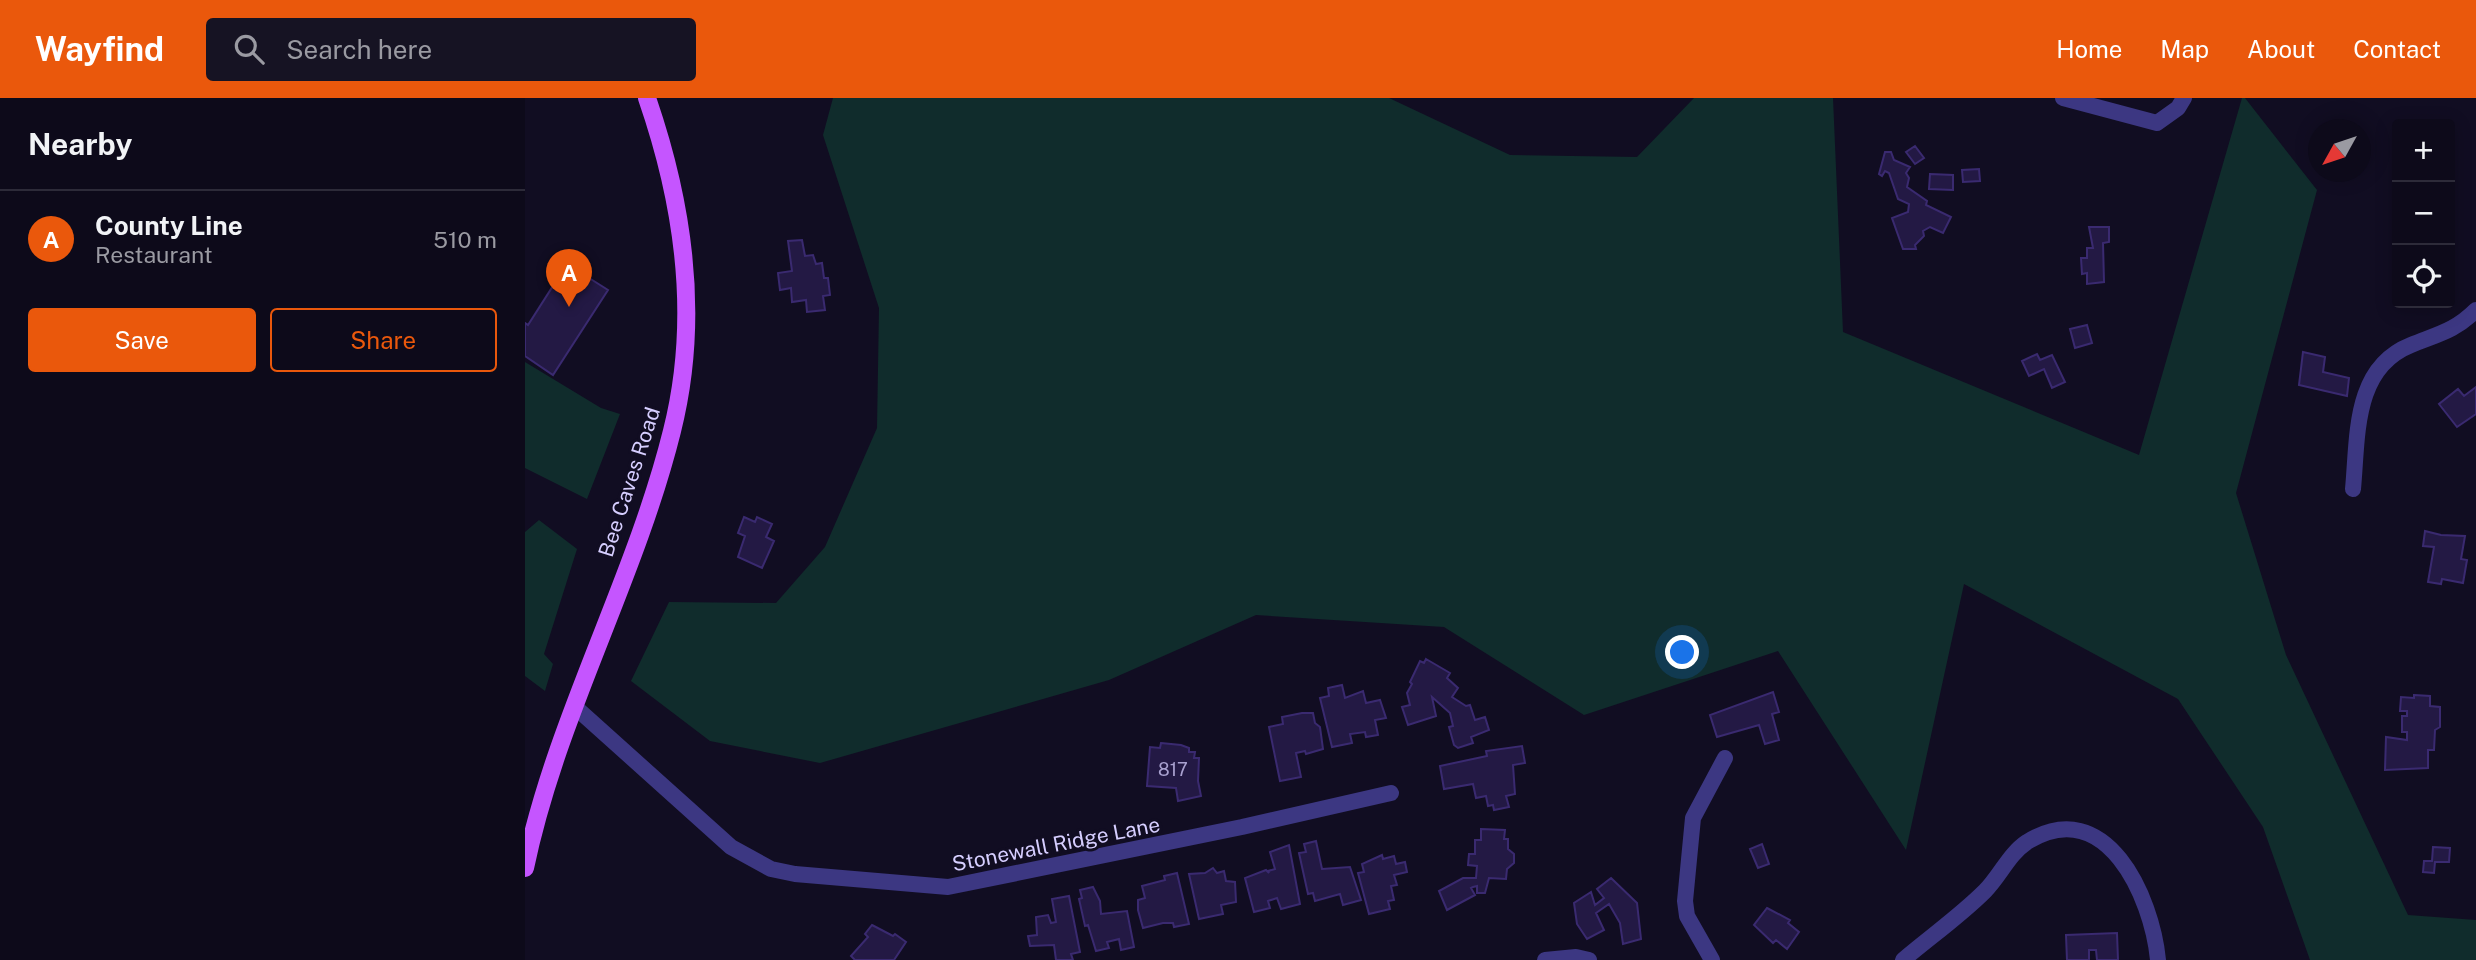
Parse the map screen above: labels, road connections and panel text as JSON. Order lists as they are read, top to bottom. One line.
{"streets":{"main road":["Bee Caves Road"],"street":["Stonewall Ridge Lane"]},"crossings":[["Bee Caves Road","Stonewall Ridge Lane"]],"house_numbers":["817"],"north":"bottom left","page":{"header":"Wayfind","search":"Search here","nav":["Home","Map","About","Contact"],"heading":"Nearby","map_buttons":["+","−"],"list":[{"mark":"A","name":"County Line","note":"Restaurant","value":"510 m"}],"pins":"A","buttons":["Save","Share"]}}
